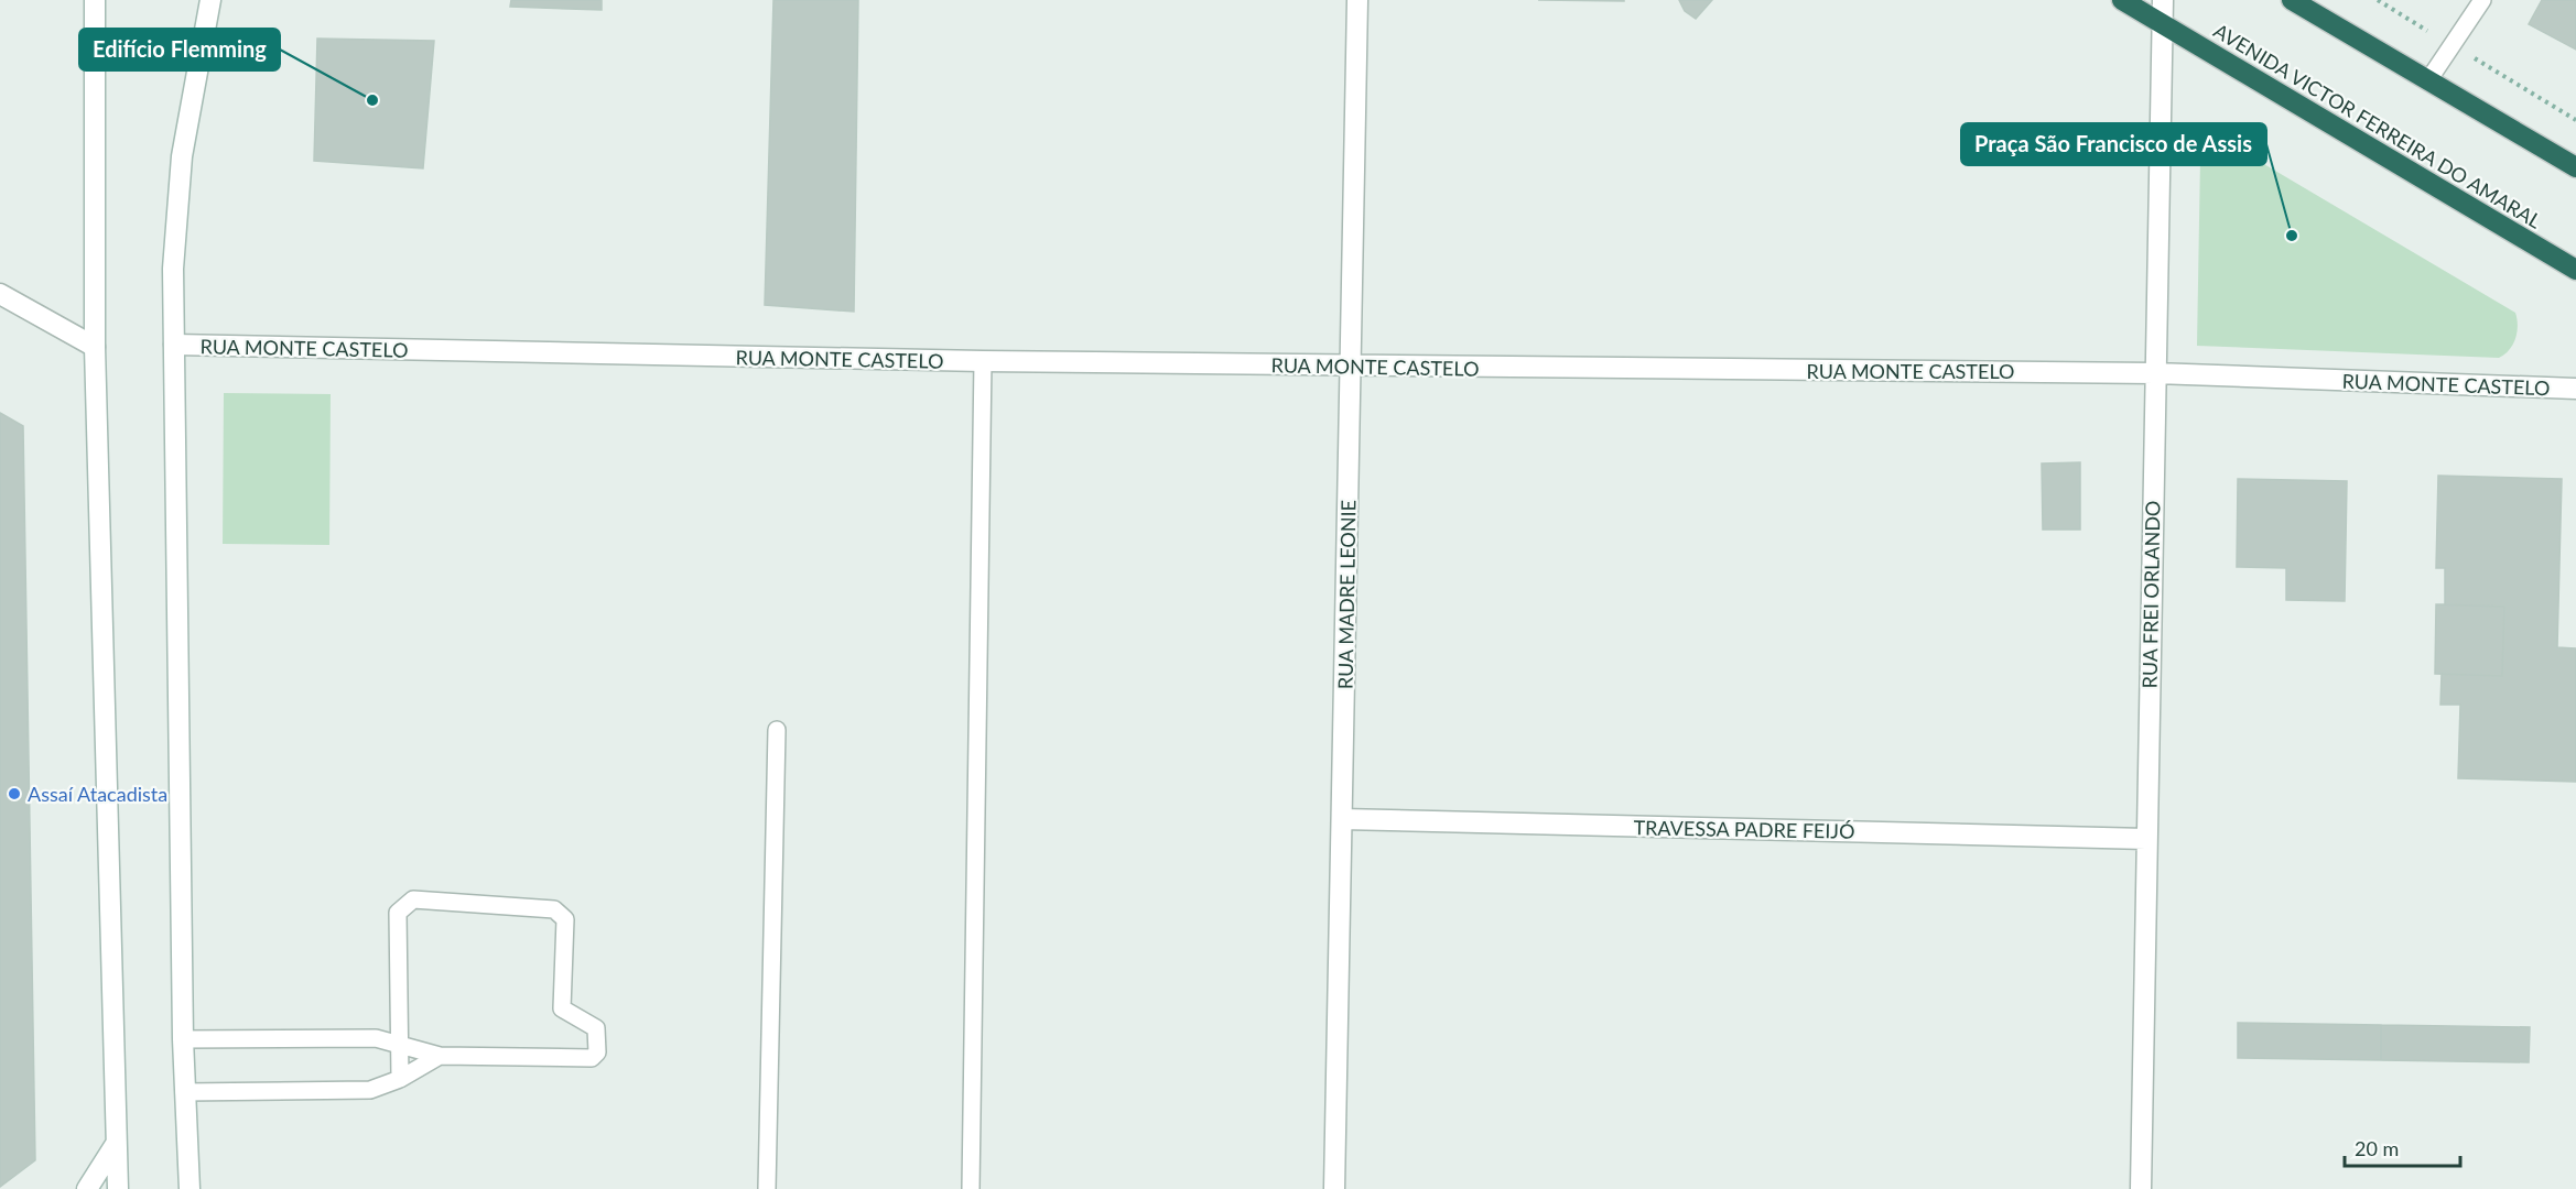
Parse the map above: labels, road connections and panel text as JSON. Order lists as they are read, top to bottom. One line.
{"streets":{"highway":["AVENIDA VICTOR FERREIRA DO AMARAL"],"street":["RUA MONTE CASTELO","RUA MADRE LEONIE","RUA FREI ORLANDO","TRAVESSA PADRE FEIJÓ"]},"crossings":[["AVENIDA VICTOR FERREIRA DO AMARAL","RUA FREI ORLANDO"],["RUA MONTE CASTELO","RUA MADRE LEONIE"],["RUA MONTE CASTELO","RUA FREI ORLANDO"],["RUA MADRE LEONIE","TRAVESSA PADRE FEIJÓ"],["RUA FREI ORLANDO","TRAVESSA PADRE FEIJÓ"]],"places":["Edifício Flemming","Praça São Francisco de Assis","Assaí Atacadista"],"scale_bar":"20 m"}
